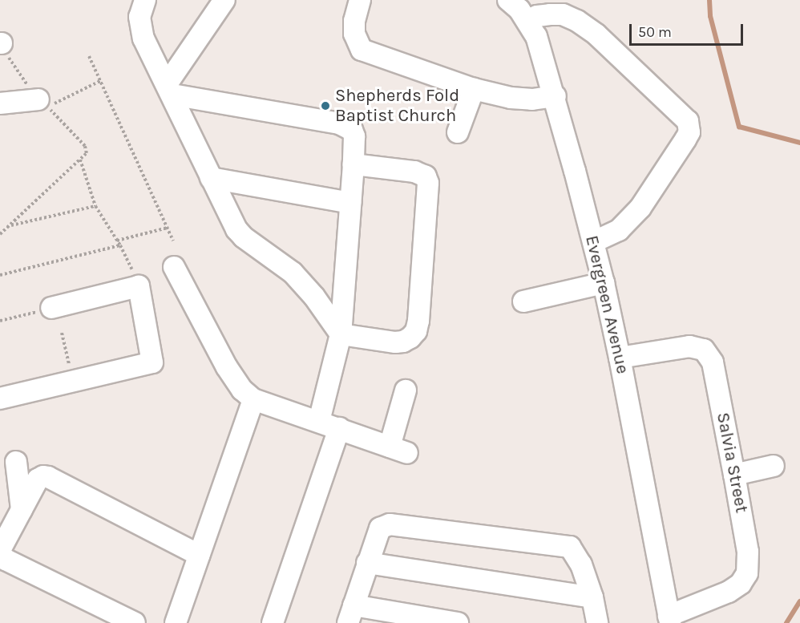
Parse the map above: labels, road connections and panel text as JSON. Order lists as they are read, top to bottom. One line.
{"streets":{"street":["Evergreen Avenue","Salvia Street"]},"crossings":[["Evergreen Avenue","Salvia Street"]],"places":["Shepherds Fold Baptist Church"],"scale_bar":"50 m"}
